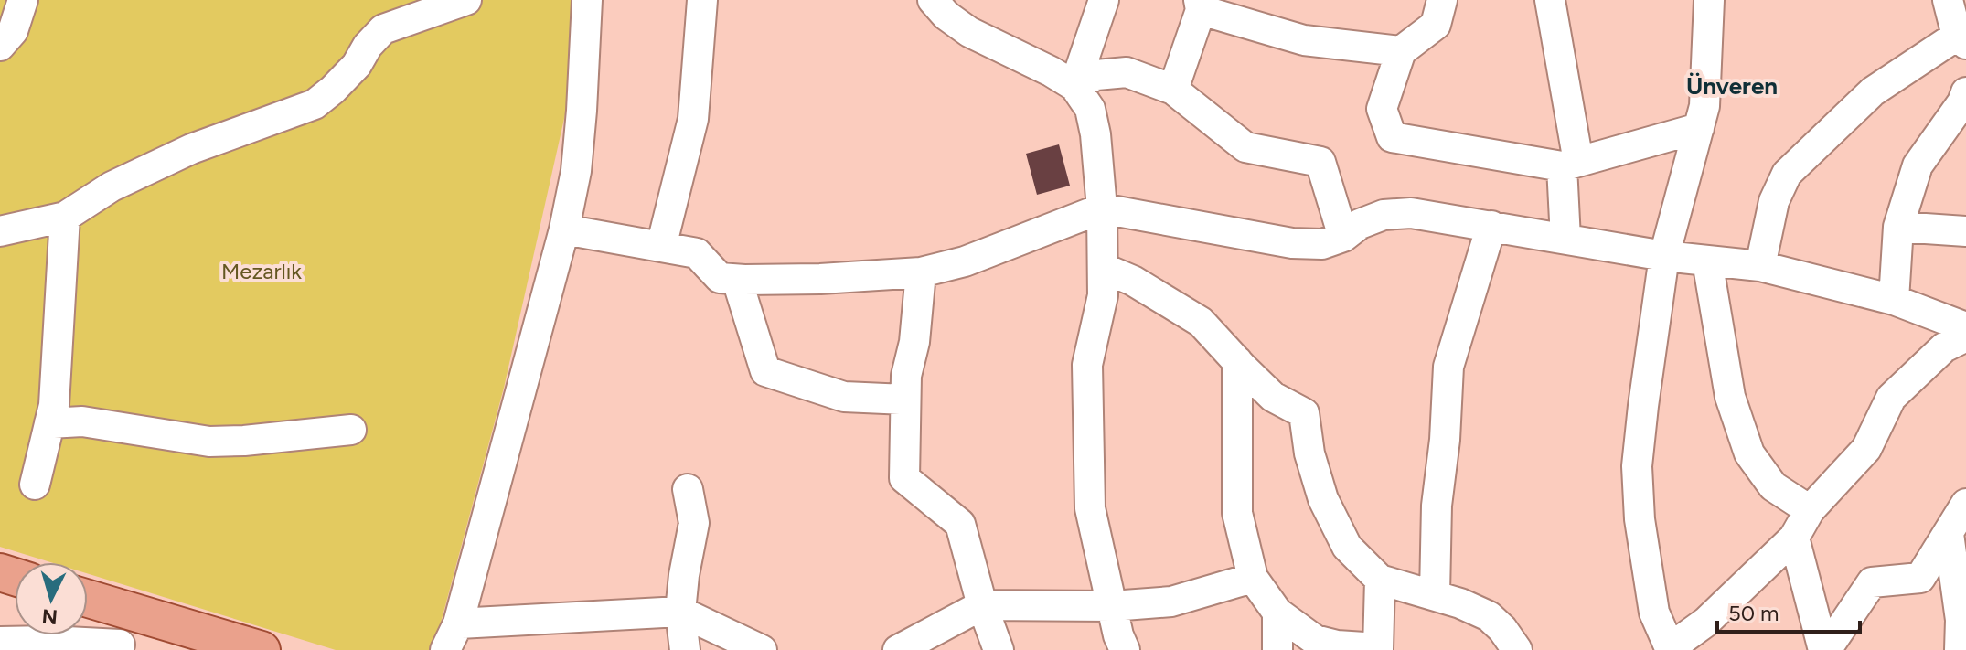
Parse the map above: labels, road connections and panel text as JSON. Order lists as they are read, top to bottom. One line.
{"districts":["Ünveren"],"parks":["Mezarlık"],"scale_bar":"50 m","north":"bottom"}
